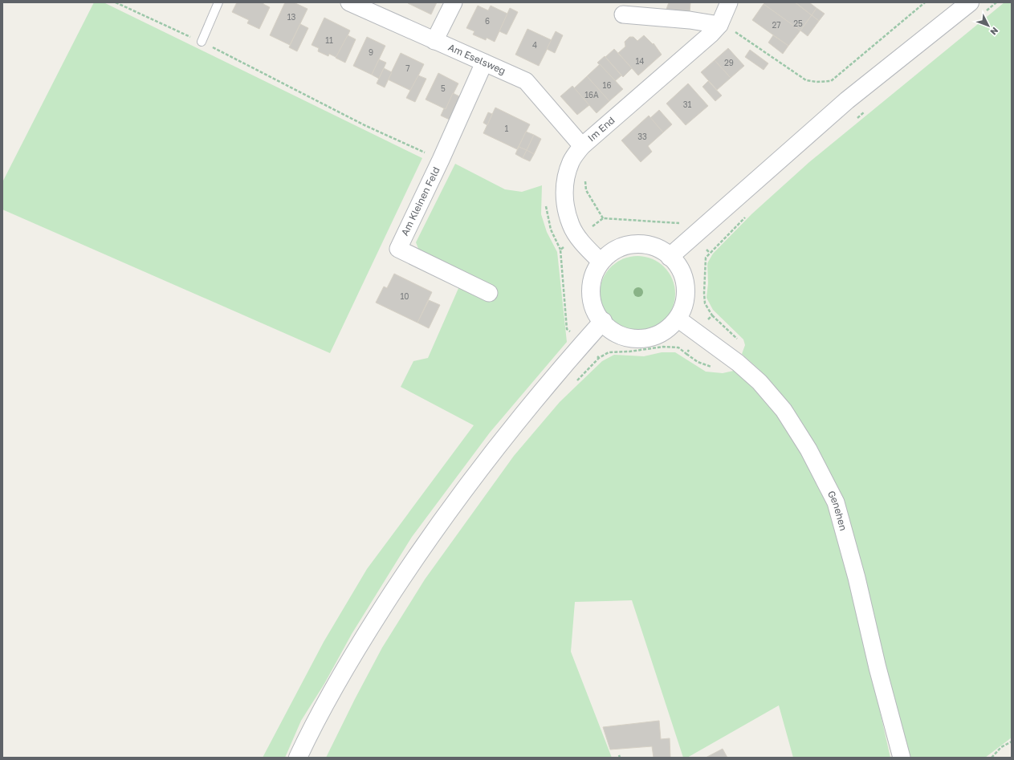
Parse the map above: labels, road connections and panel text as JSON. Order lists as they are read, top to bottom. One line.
{"streets":{"street":["Am Eselsweg","Im End","Am Kleinen Feld","Genehen"]},"crossings":[["Am Eselsweg","Im End"],["Am Eselsweg","Am Kleinen Feld"],["Im End","Genehen"]],"house_numbers":["13","6","25","27","11","4","9","14","29","7","16","5","16A","31","1","33","10"],"north":"bottom right"}
